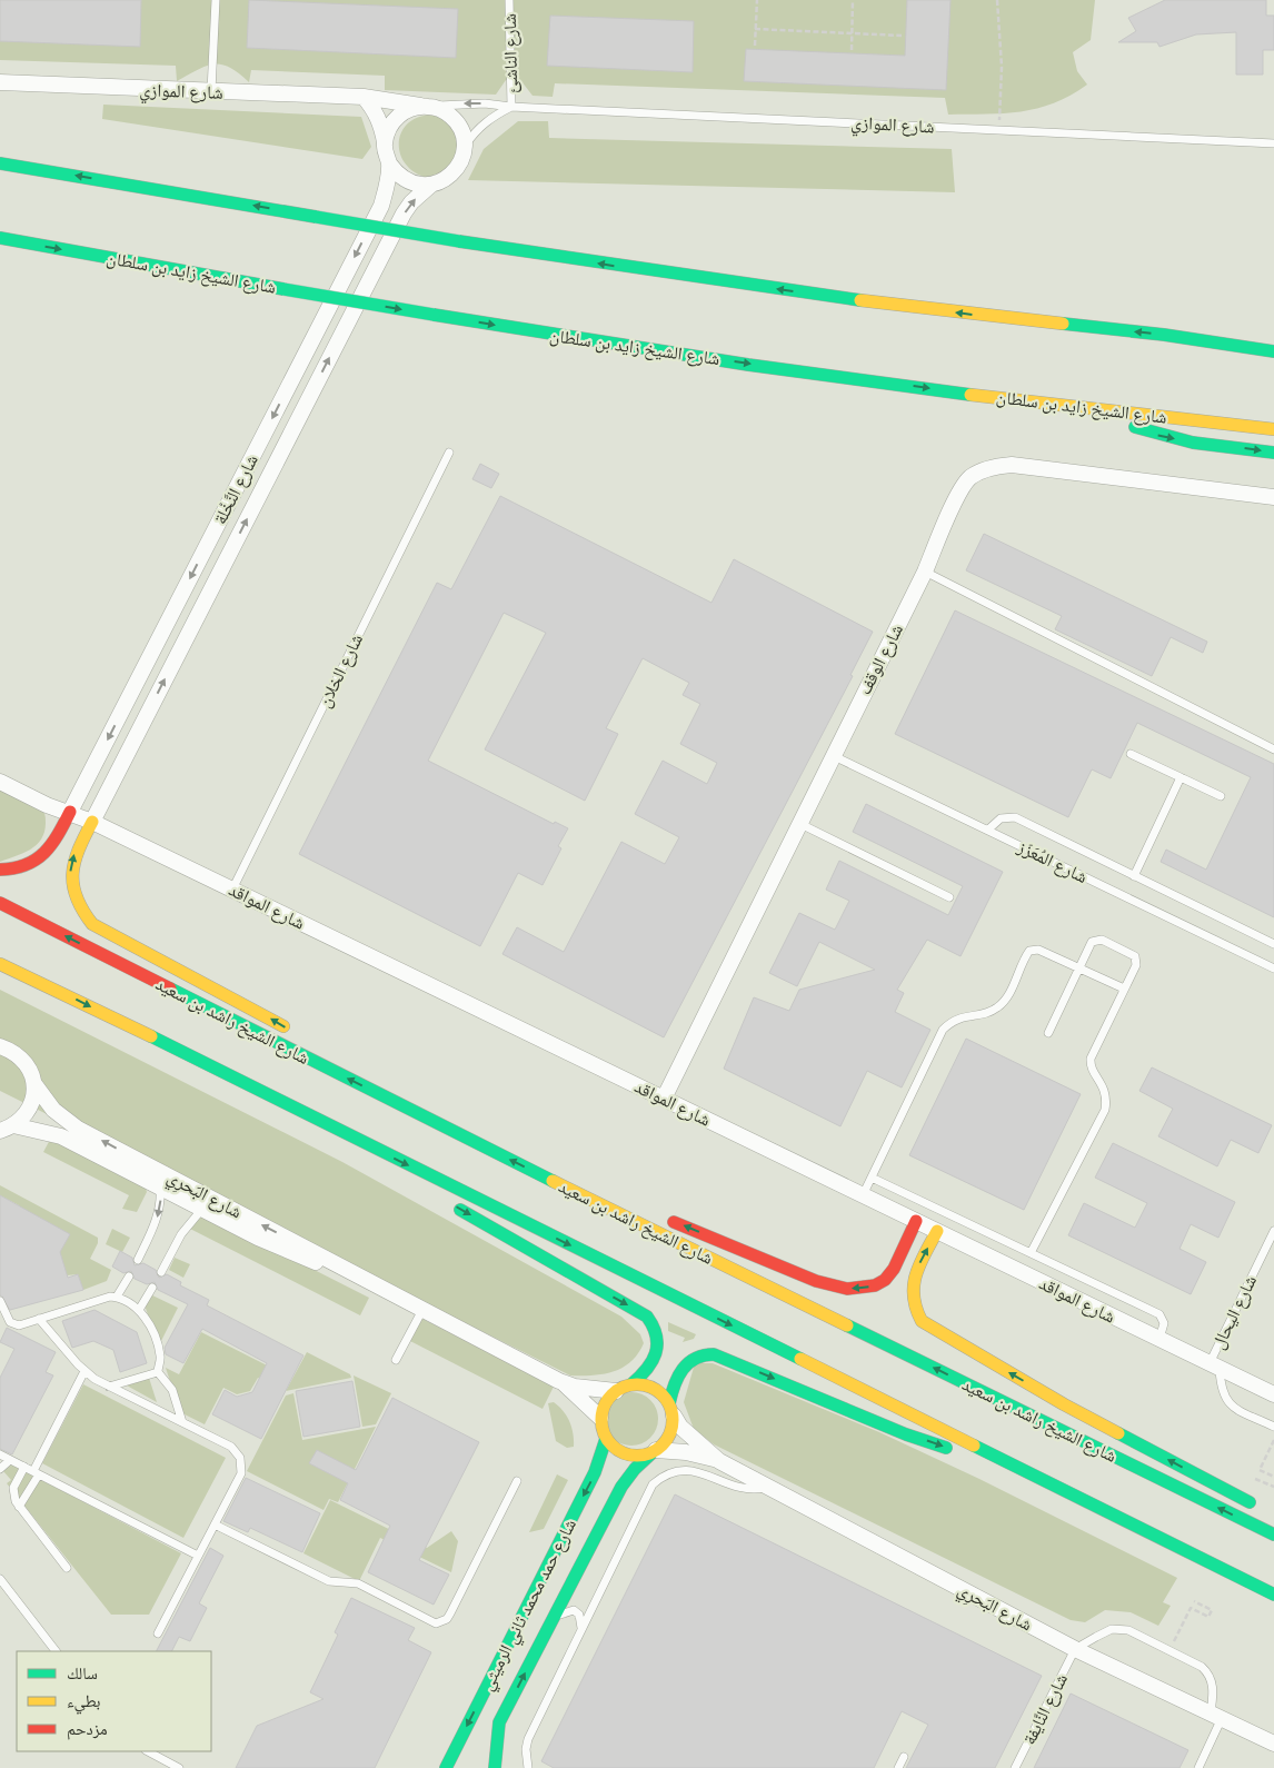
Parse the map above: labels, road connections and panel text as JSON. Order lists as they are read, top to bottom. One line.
{"streets":{"main road":["شارع الشيخ زايد بن سلطان","شارع الشيخ راشد بن سعيد","شارع حمد محمد ثاني الرميثي"],"street":["شارع الموازي","شارع النَّخْلة","شارع الوقف","شارع المواقد","شارع البَحرِي"],"lane":["شارع الناشئ","شارع الخلان","شارع المُعَزَز","شارع اليحال","شارع النَّايفة"]},"crossings":[["شارع الناشئ","شارع الموازي"],["شارع الموازي","شارع النَّخْلة"],["شارع النَّخْلة","شارع المواقد"],["شارع الوقف","شارع المُعَزَز"],["شارع الوقف","شارع المواقد"],["شارع الخلان","شارع المواقد"],["شارع المواقد","شارع اليحال"],["شارع البَحرِي","شارع حمد محمد ثاني الرميثي"],["شارع البَحرِي","شارع النَّايفة"]],"legend":["سالك","بطيء","مزدحم"]}
